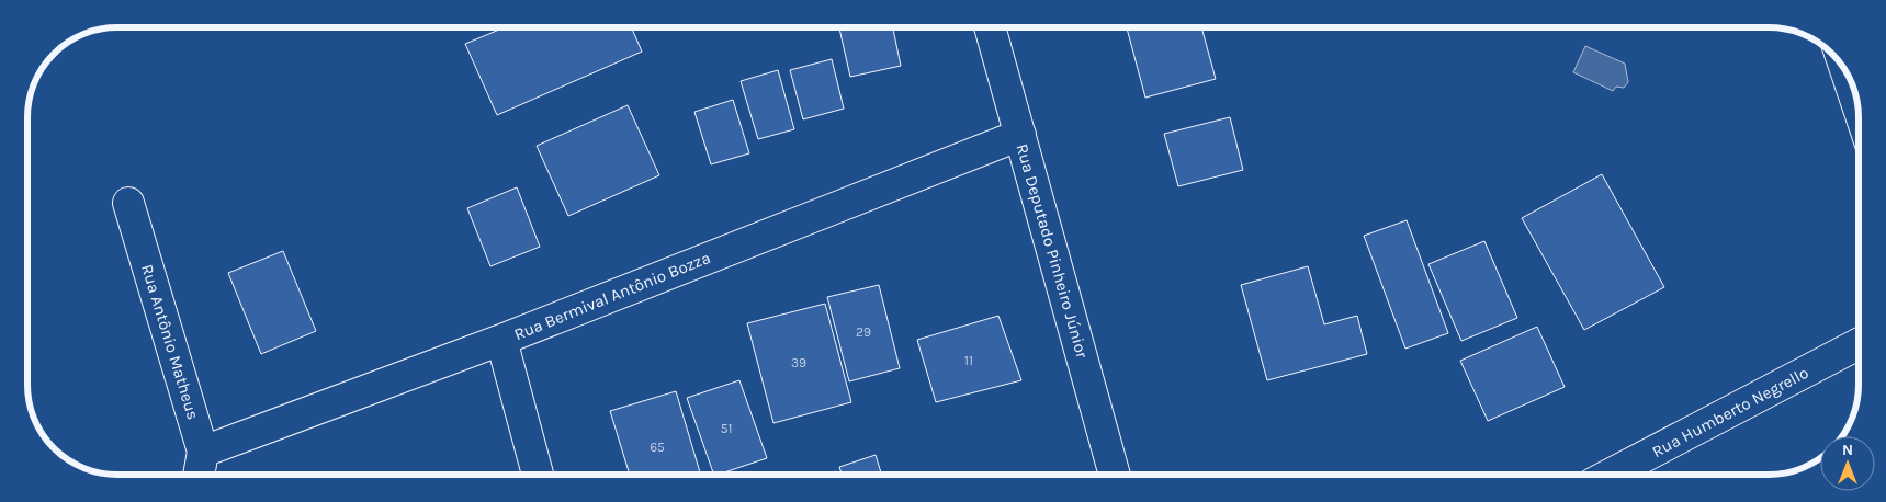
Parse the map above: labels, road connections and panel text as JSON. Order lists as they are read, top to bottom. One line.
{"streets":{"street":["Rua Deputado Pinheiro Júnior","Rua Bermival Antônio Bozza","Rua Antônio Matheus","Rua Humberto Negrello"]},"crossings":[["Rua Deputado Pinheiro Júnior","Rua Bermival Antônio Bozza"],["Rua Bermival Antônio Bozza","Rua Antônio Matheus"]],"house_numbers":["29","11","39","51","65"],"north":"top"}
